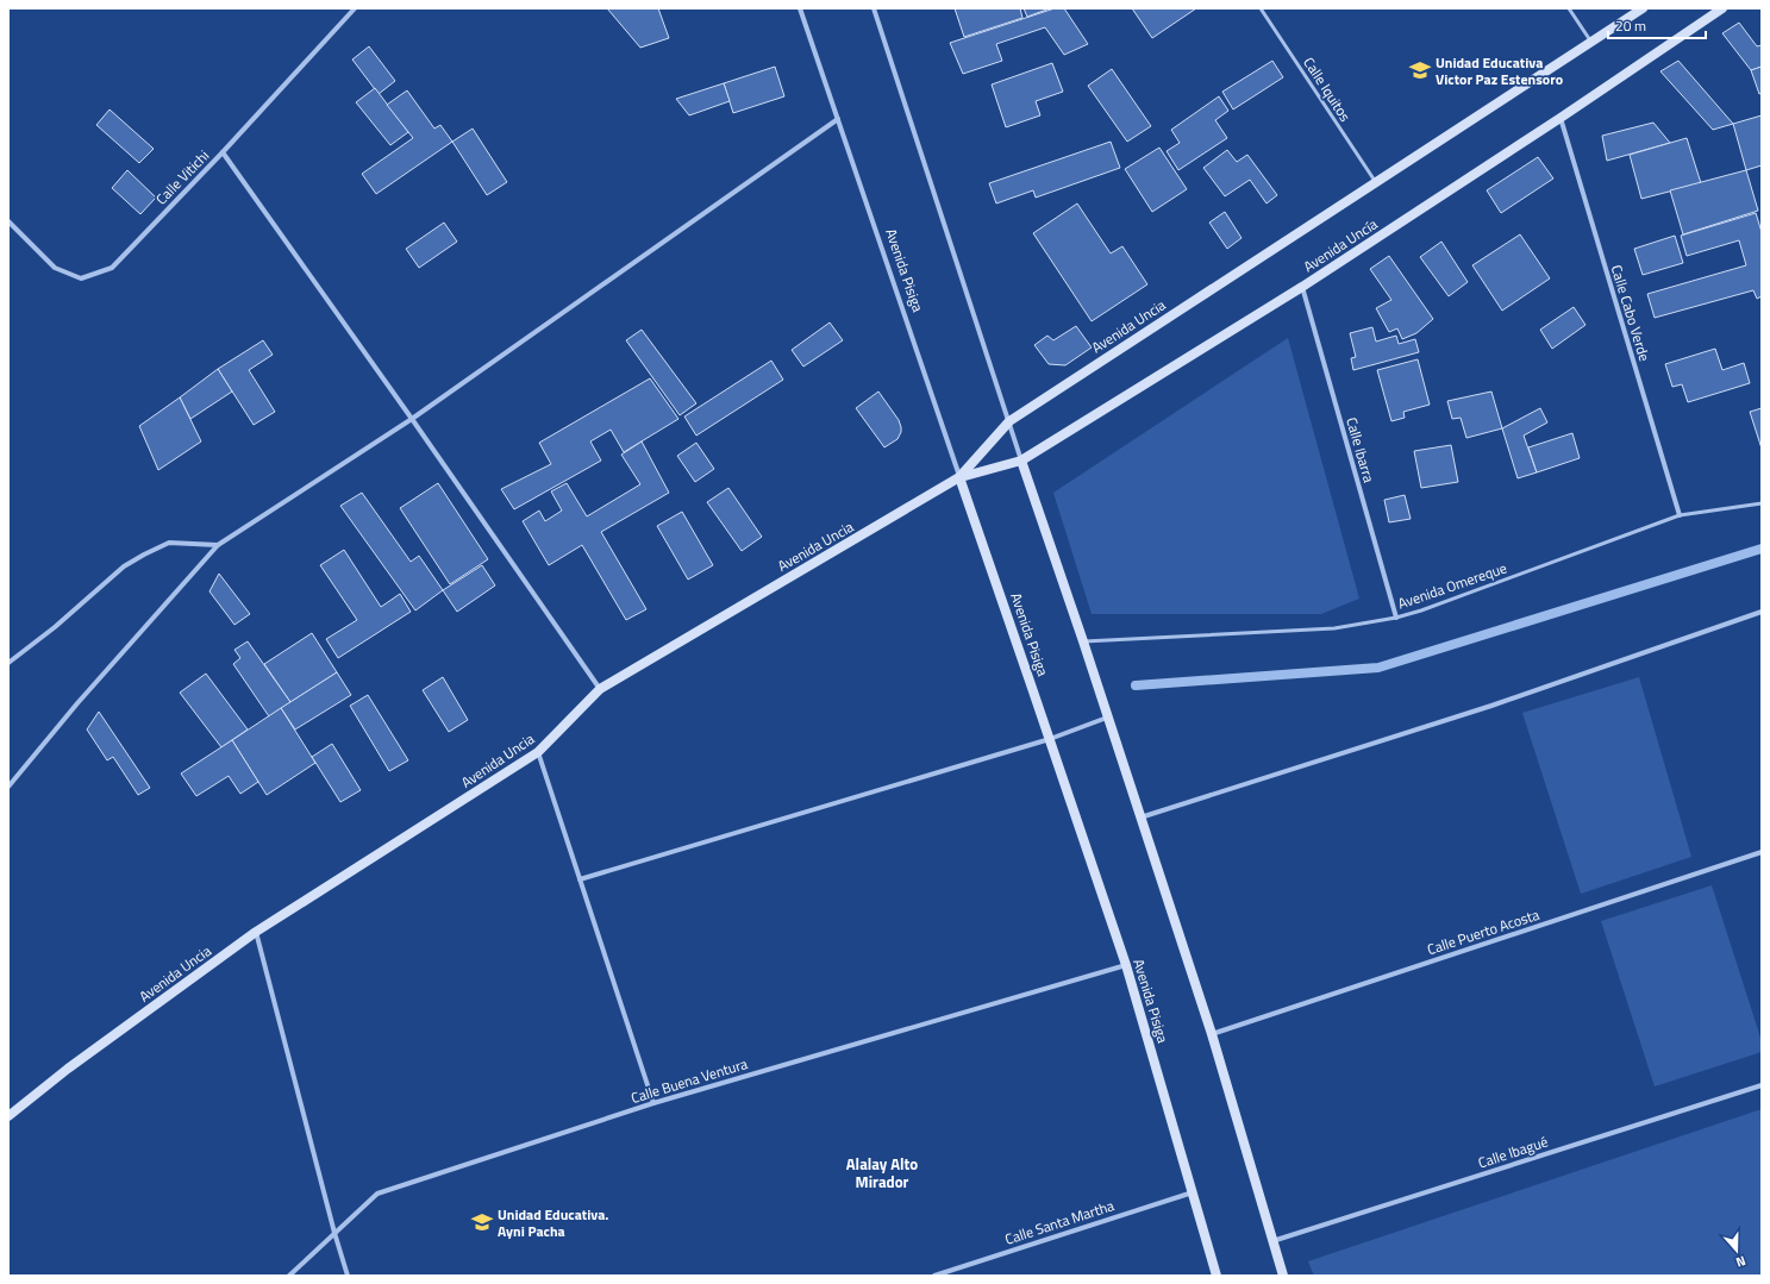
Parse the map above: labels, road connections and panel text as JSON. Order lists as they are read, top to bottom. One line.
{"streets":{"street":["Calle Vitichi","Avenida Uncía","Avenida Pisiga","Calle Cabo Verde","Avenida Uncia","Calle Ibarra","Calle Puerto Acosta","Calle Buena Ventura","Calle Ibagué","Calle Santa Martha"],"lane":["Calle Iquitos","Avenida Omereque"]},"crossings":[["Calle Iquitos","Avenida Uncia"],["Avenida Uncía","Avenida Pisiga"],["Avenida Uncía","Calle Cabo Verde"],["Avenida Uncía","Avenida Uncia"],["Avenida Uncía","Calle Ibarra"],["Avenida Pisiga","Avenida Uncia"],["Avenida Pisiga","Calle Buena Ventura"],["Avenida Pisiga","Calle Santa Martha"],["Calle Cabo Verde","Avenida Omereque"],["Calle Ibarra","Avenida Omereque"]],"districts":["Alalay Alto Mirador"],"places":{"school or university":["Unidad Educativa Victor Paz Estensoro","Unidad Educativa. Ayni Pacha"]},"scale_bar":"20 m","north":"bottom"}
